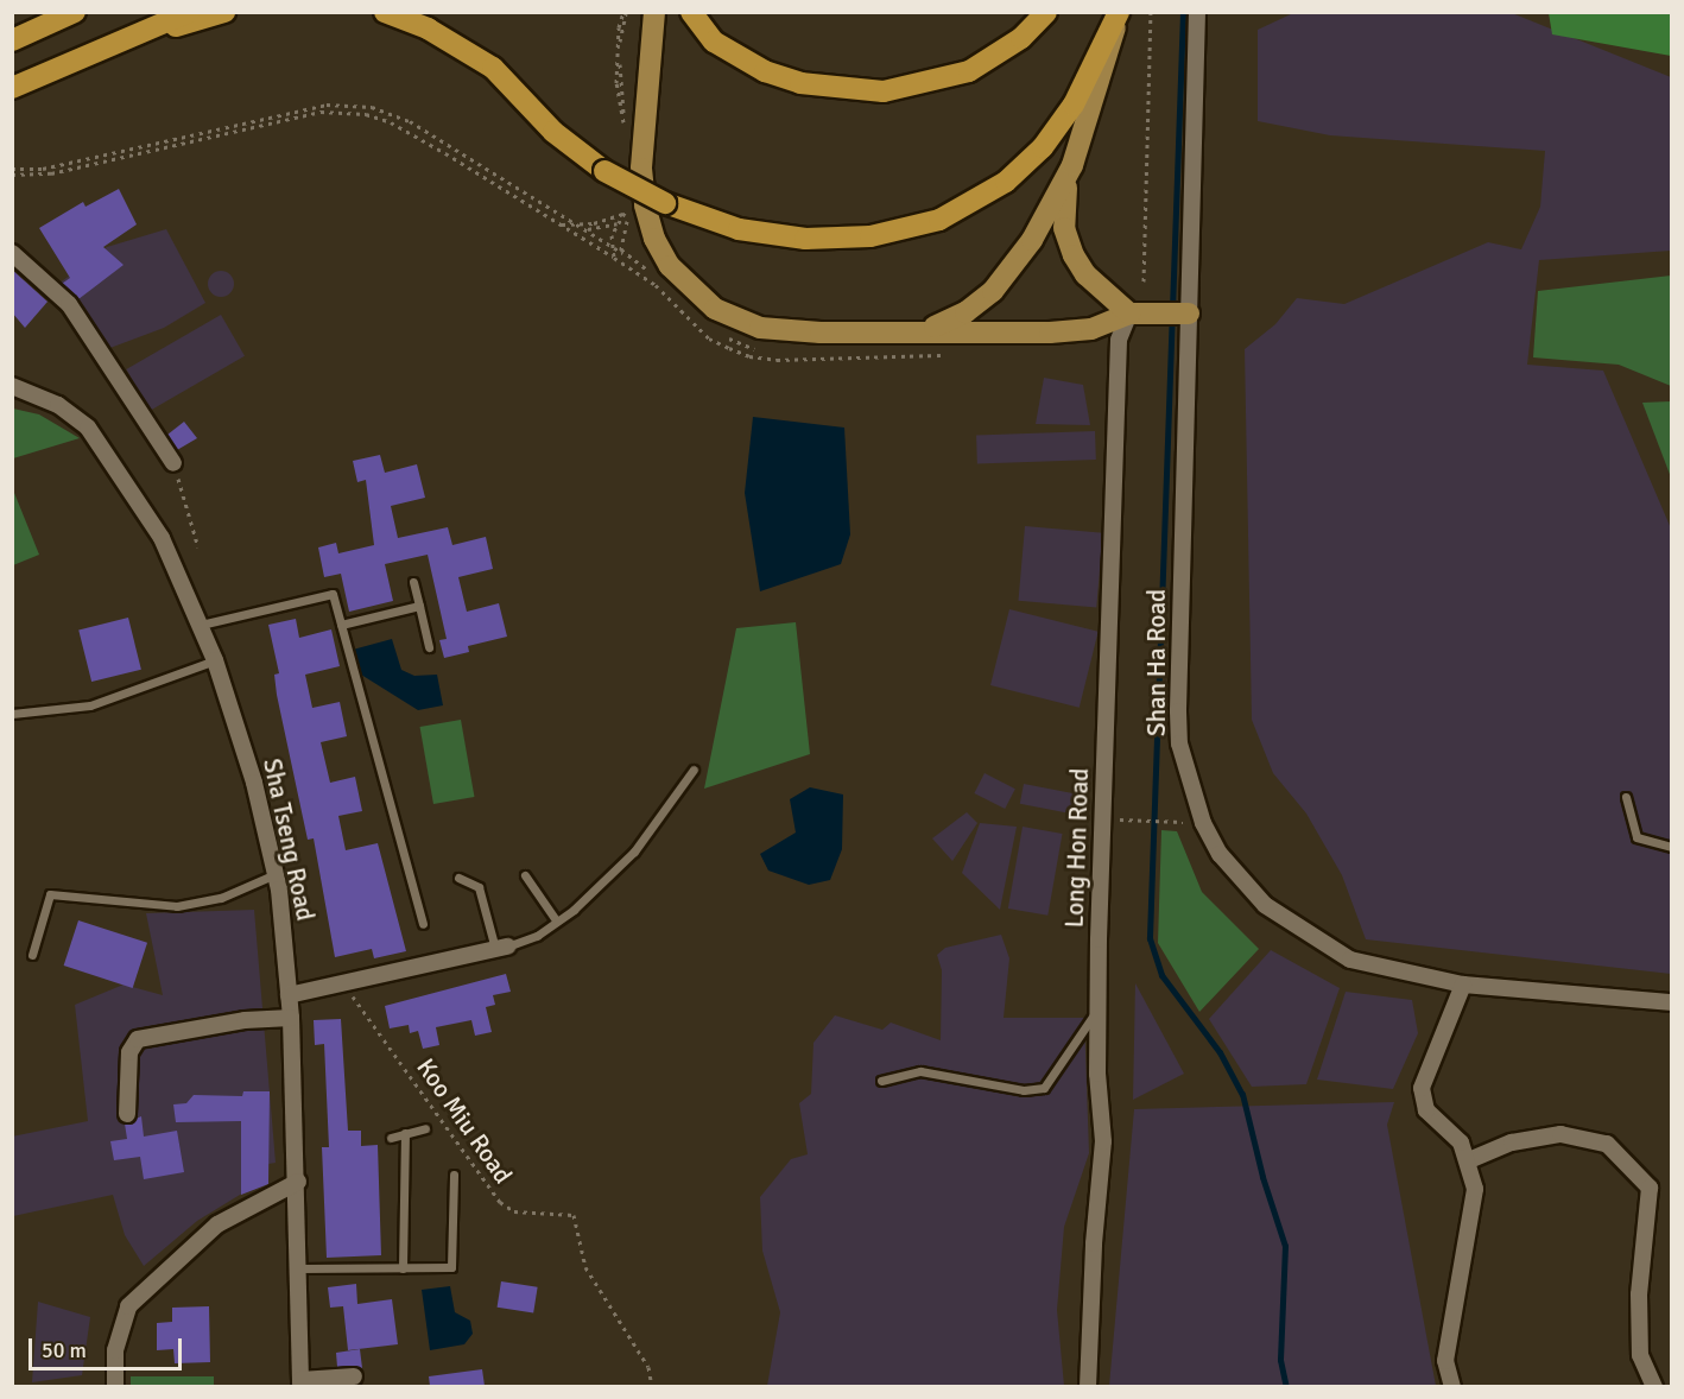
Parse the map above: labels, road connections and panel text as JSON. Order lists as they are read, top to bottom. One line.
{"streets":{"street":["Shan Ha Road","Sha Tseng Road","Long Hon Road"],"path":["Koo Miu Road"]},"scale_bar":"50 m"}
